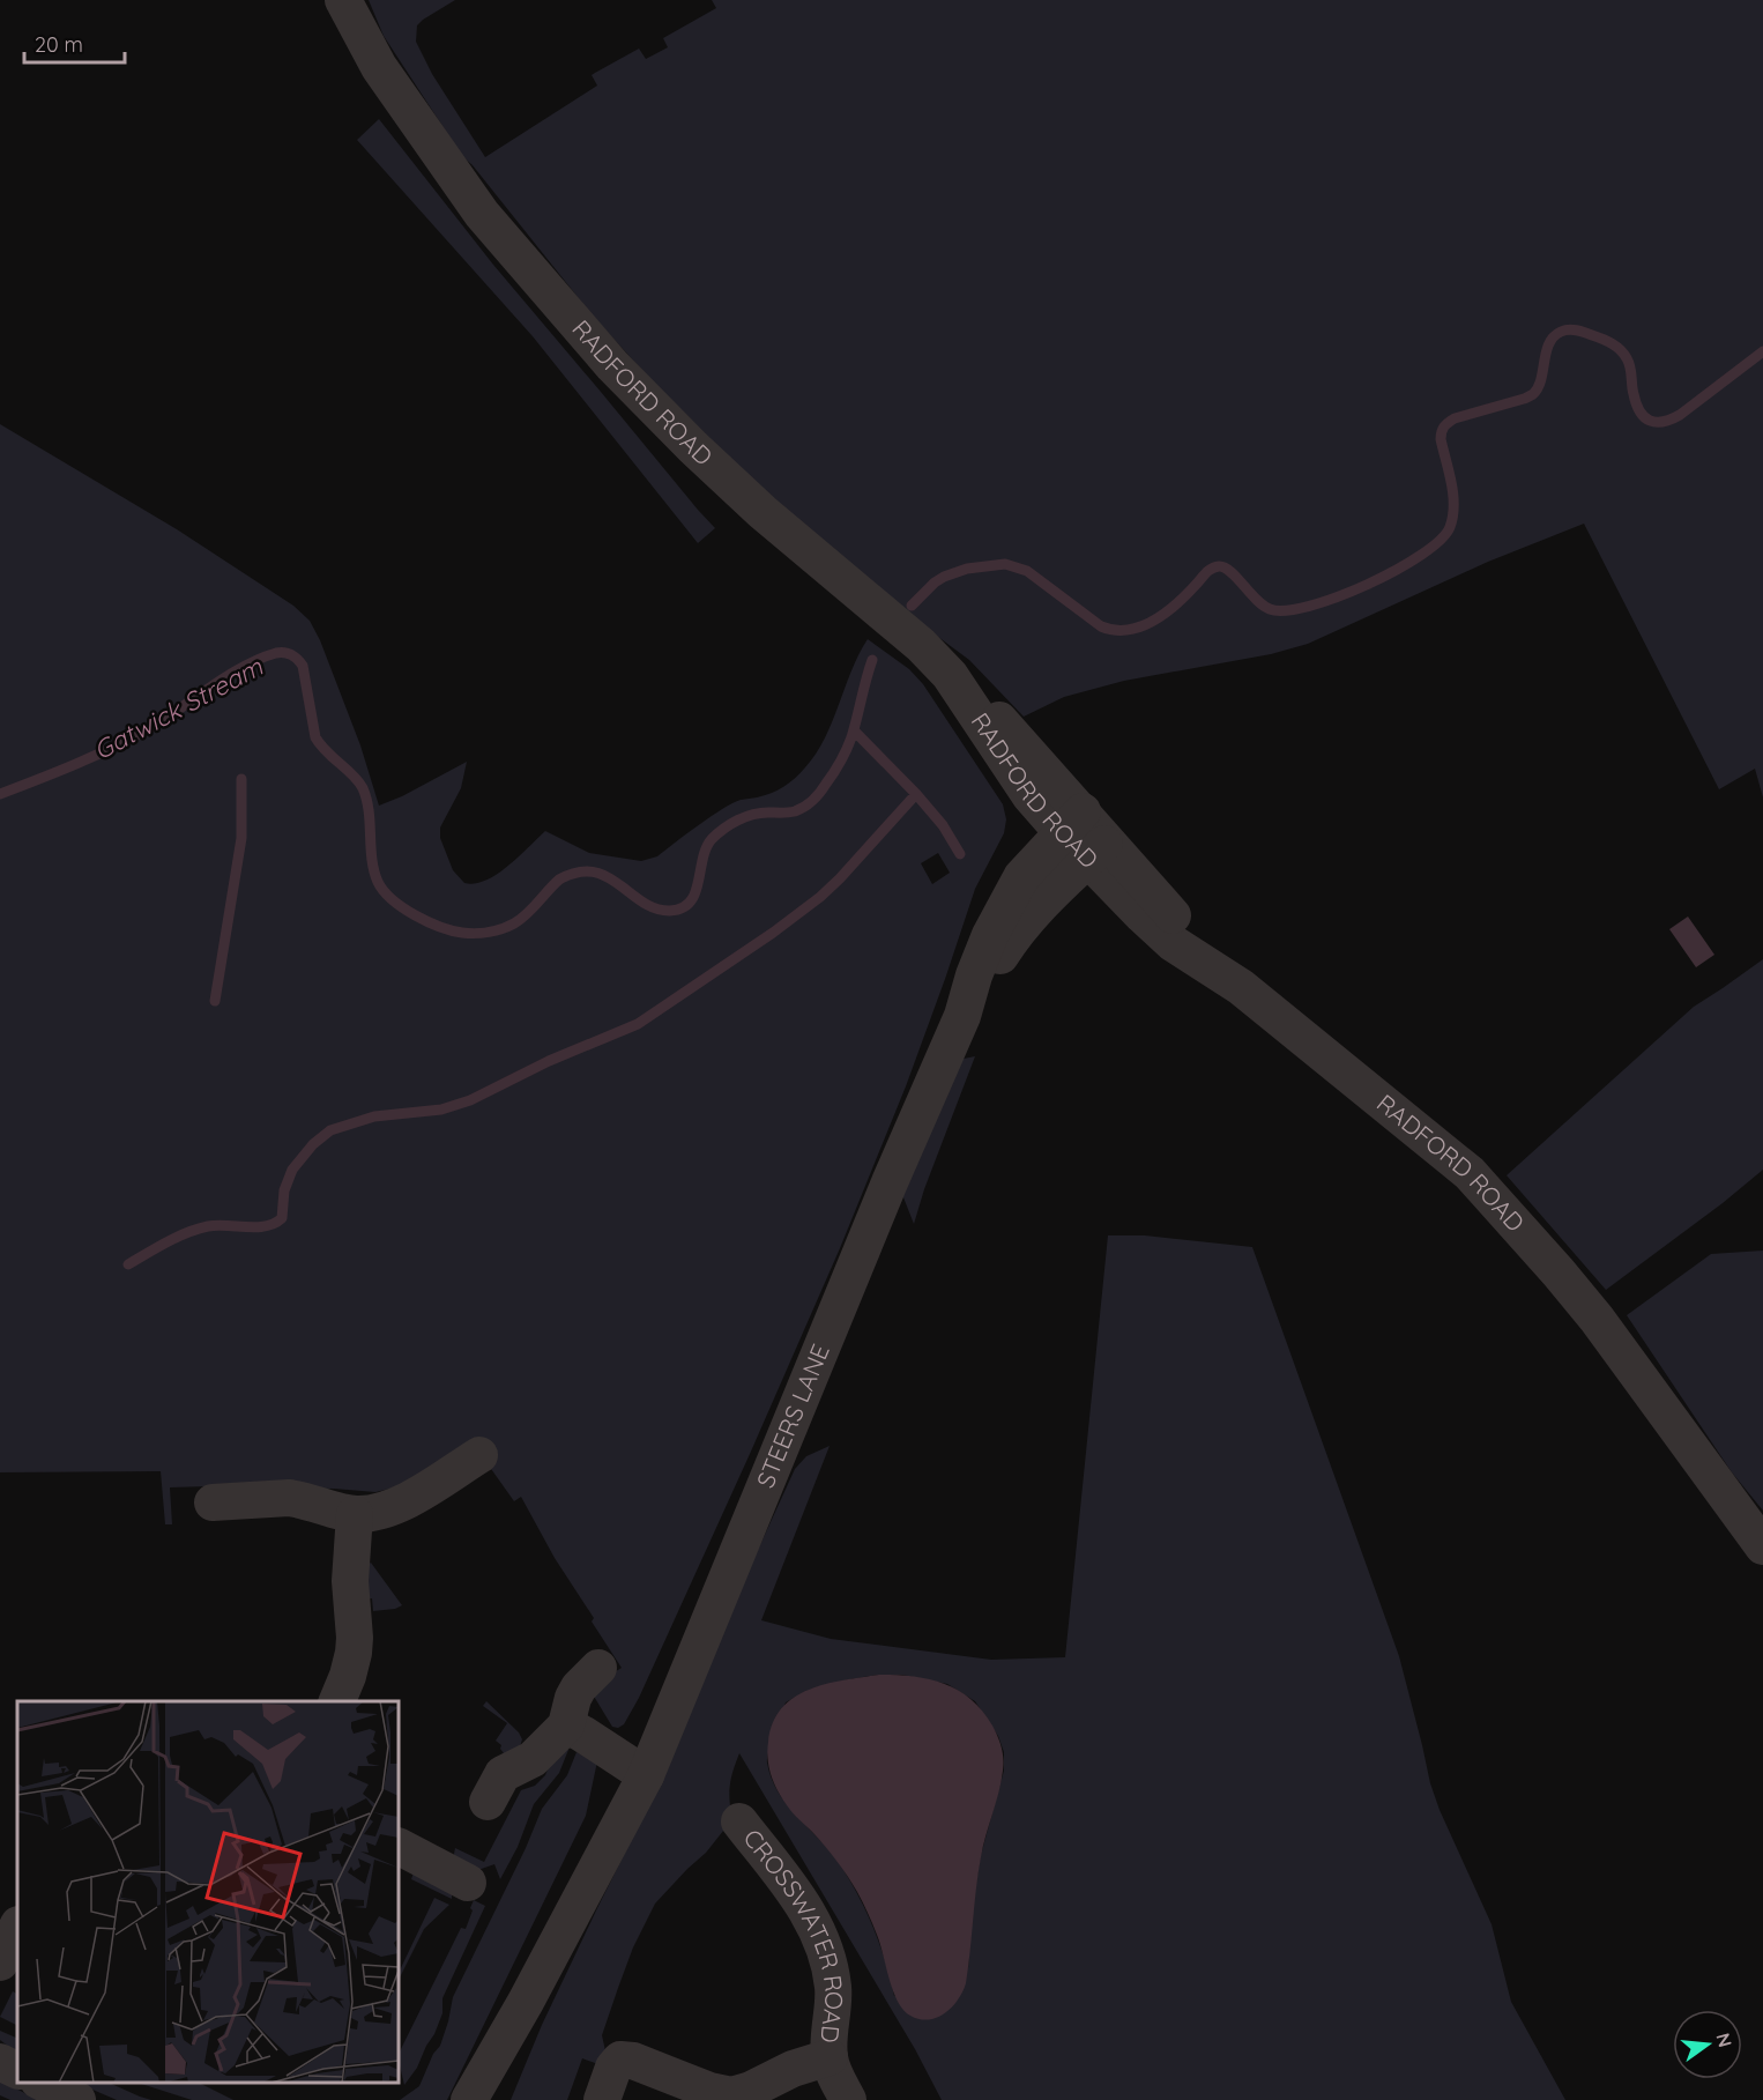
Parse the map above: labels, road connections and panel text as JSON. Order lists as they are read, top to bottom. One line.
{"streets":{"street":["RADFORD ROAD","STEERS LANE","CROSSWATER ROAD"]},"crossings":[["RADFORD ROAD","STEERS LANE"]],"water":["Gatwick Stream"],"scale_bar":"20 m","north":"right"}
